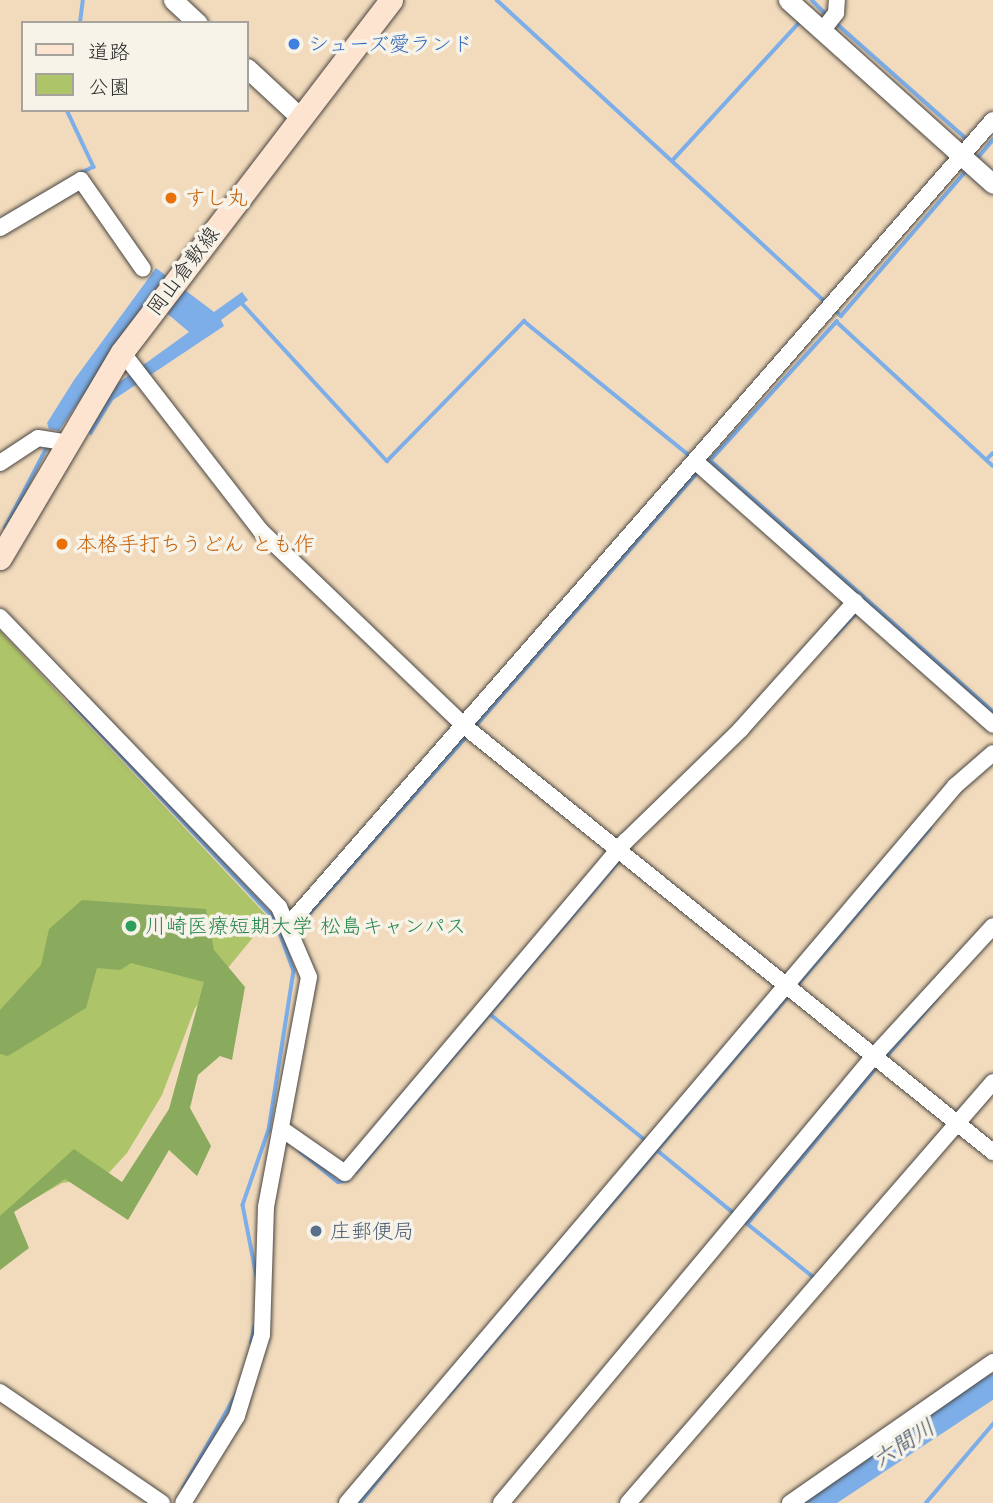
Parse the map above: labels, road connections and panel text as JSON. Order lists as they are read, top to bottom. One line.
{"streets":{"main road":["岡山倉敷線"]},"water":["六間川"],"places":["シューズ愛ランド","すし丸","本格手打ちうどん とも作","川崎医療短期大学 松島キャンパス","庄郵便局"],"legend":["道路","公園"]}
